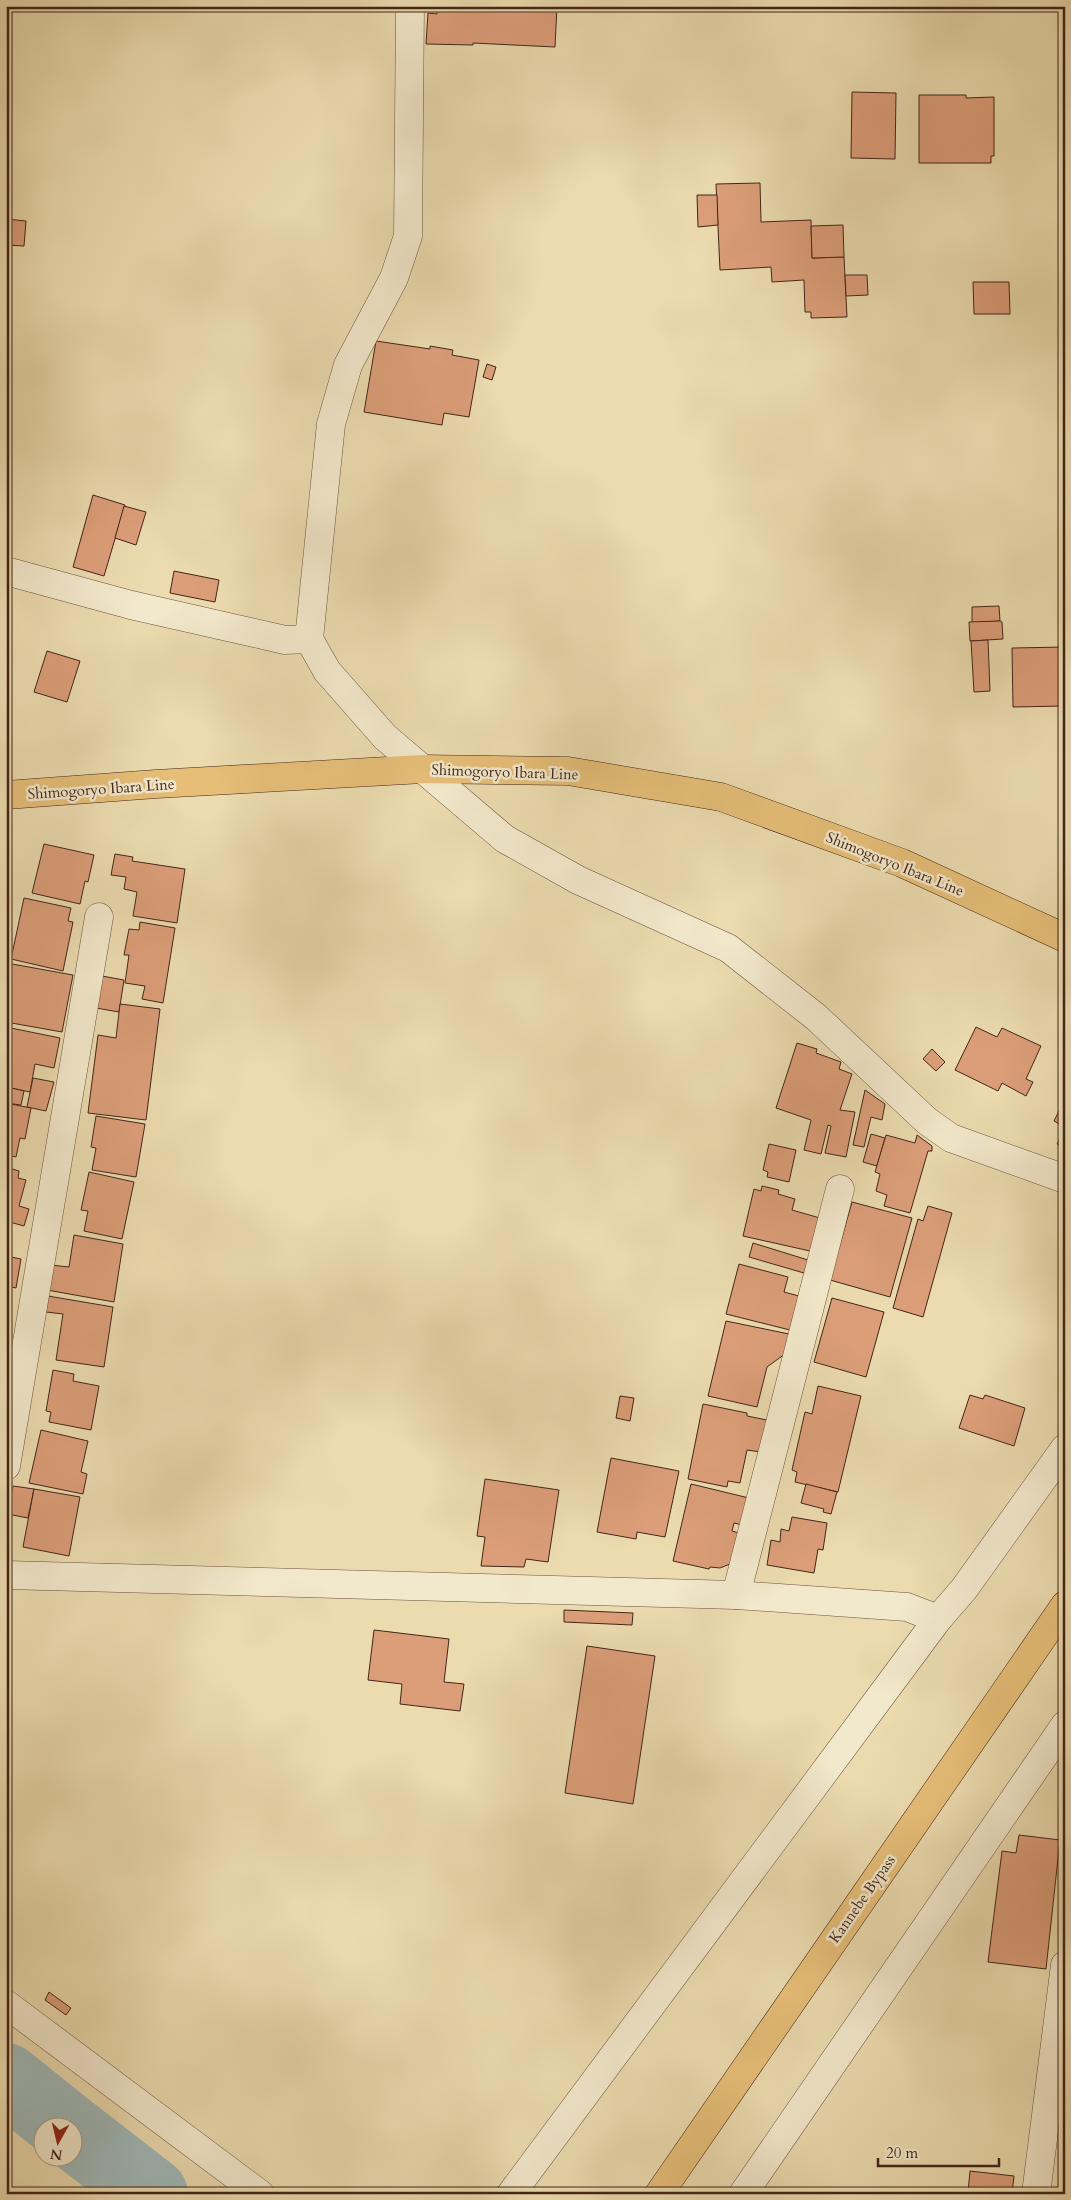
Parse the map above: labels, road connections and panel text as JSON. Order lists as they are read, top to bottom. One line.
{"streets":{"main road":["Shimogoryo Ibara Line","Kannebe Bypass"]},"scale_bar":"20 m","north":"bottom"}
